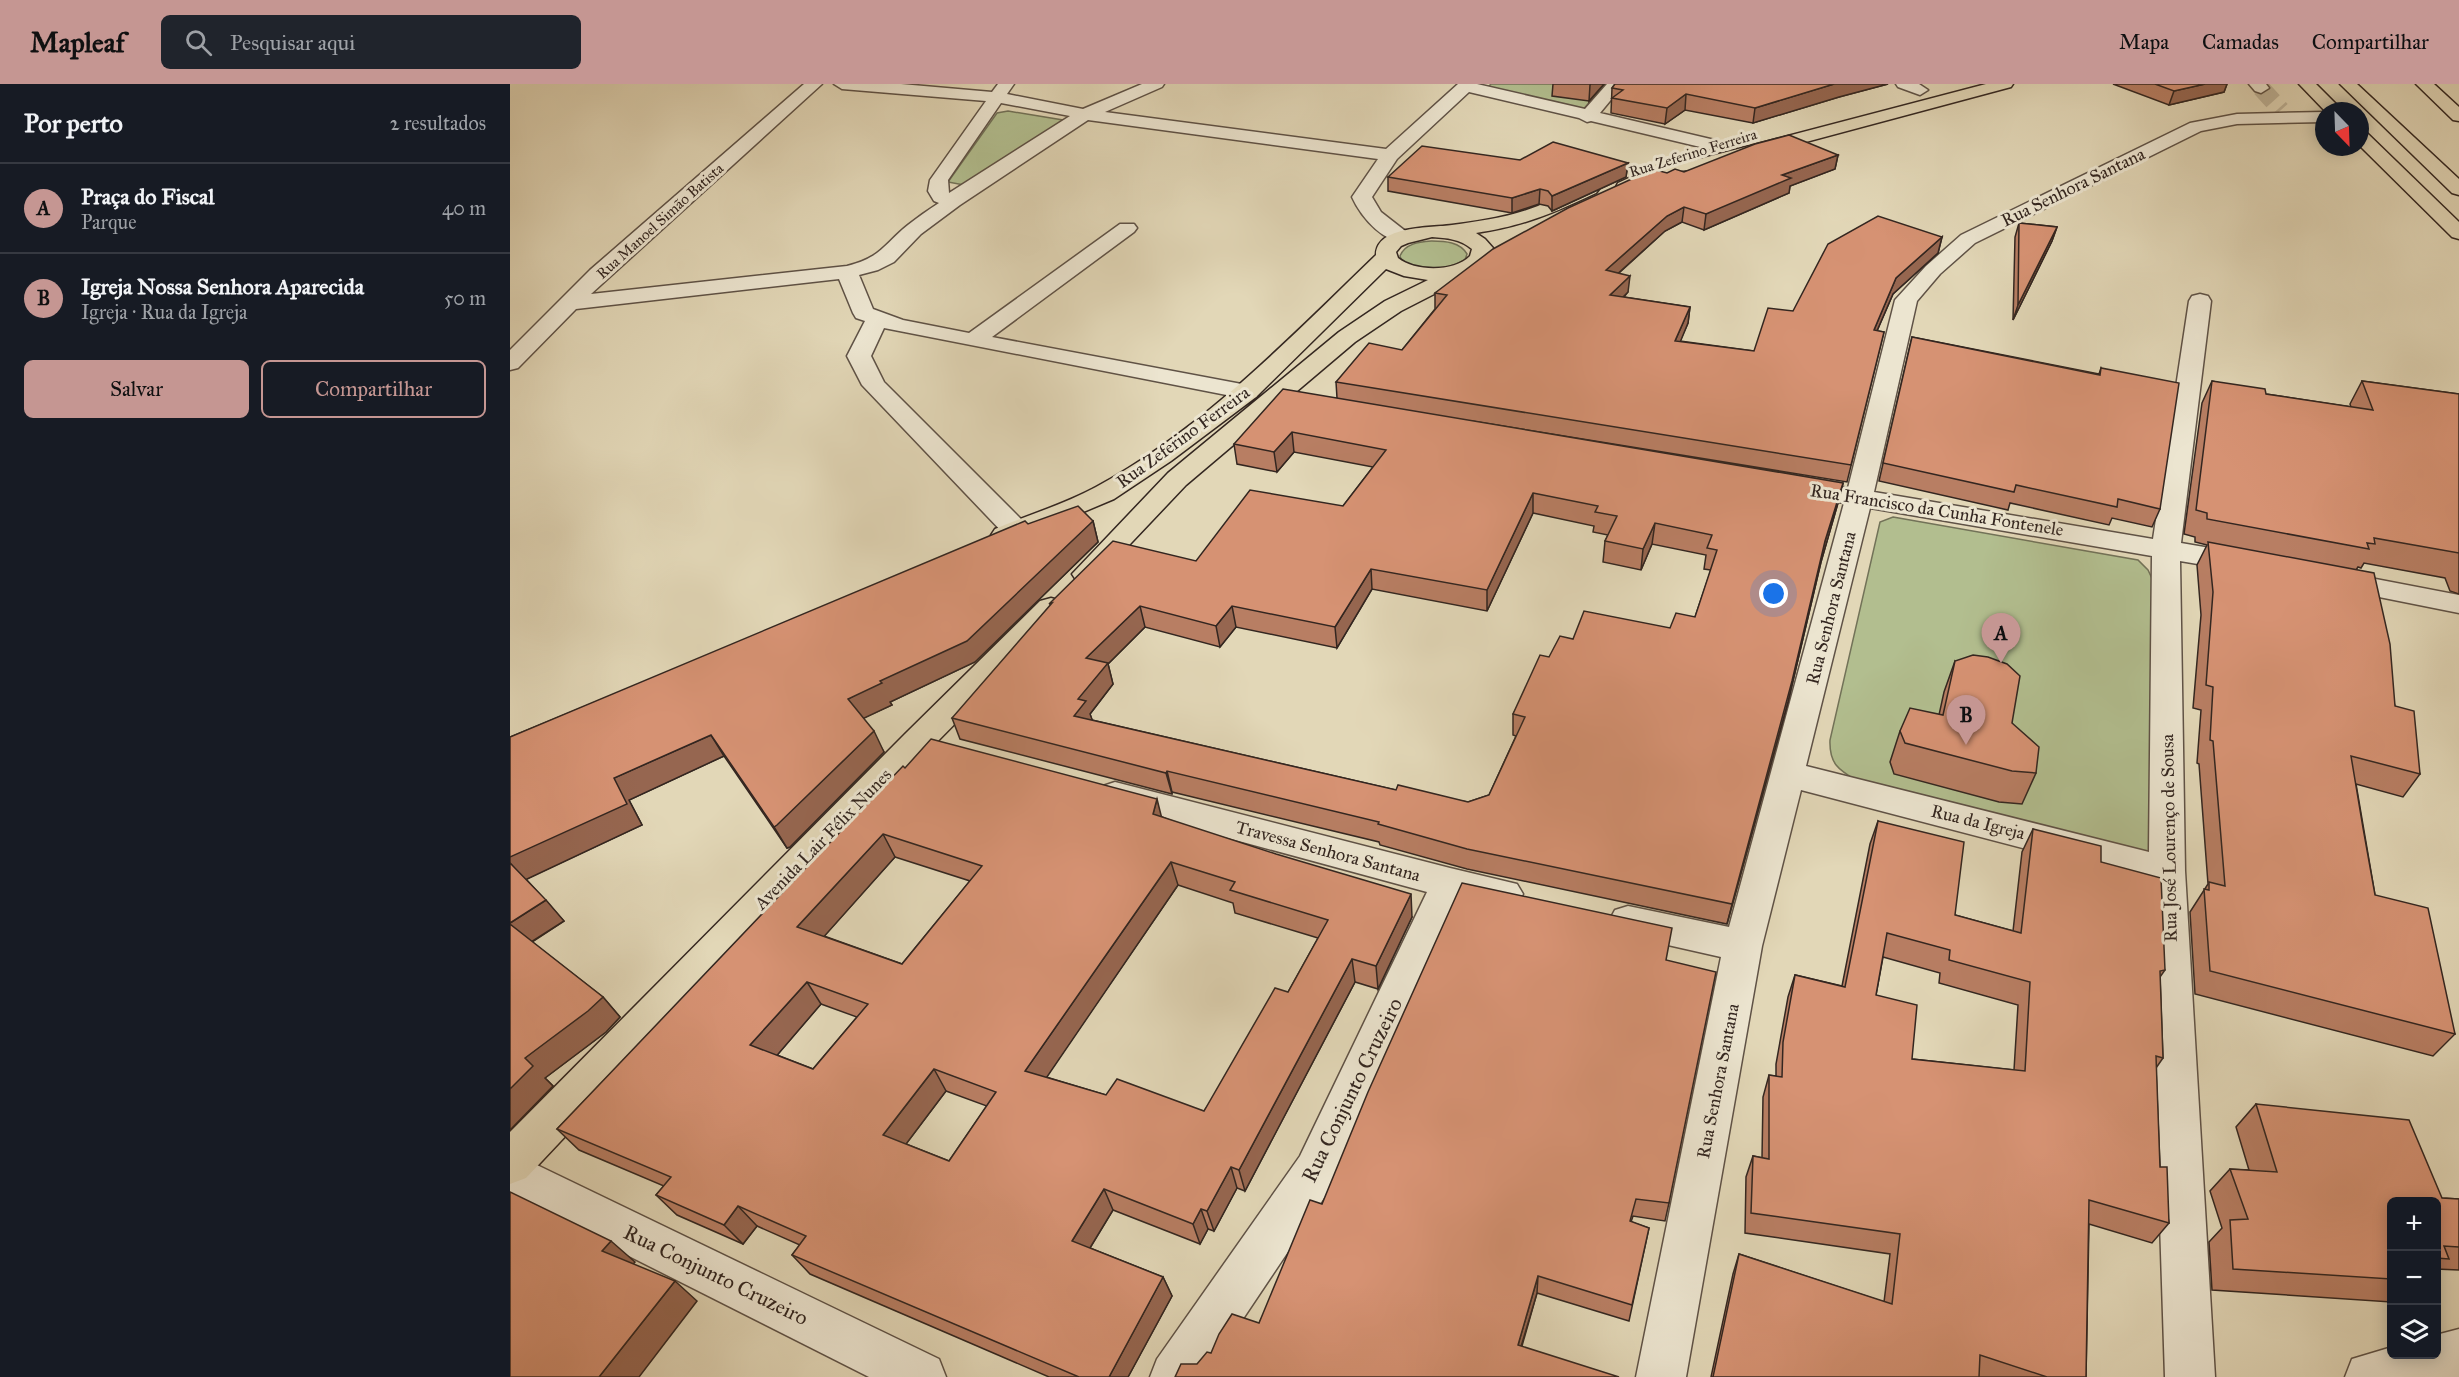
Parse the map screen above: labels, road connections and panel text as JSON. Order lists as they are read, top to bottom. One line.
{"streets":{"main road":["Rua Zeferino Ferreira","Avenida Lair Félix Nunes"],"street":["Rua Senhora Santana","Rua Manoel Simão Batista","Rua Francisco da Cunha Fontenele","Rua da Igreja","Rua José Lourenço de Sousa","Travessa Senhora Santana","Rua Conjunto Cruzeiro"]},"crossings":[["Rua Zeferino Ferreira","Avenida Lair Félix Nunes"],["Rua Senhora Santana","Rua Francisco da Cunha Fontenele"],["Rua Senhora Santana","Rua da Igreja"],["Rua Francisco da Cunha Fontenele","Rua José Lourenço de Sousa"],["Rua da Igreja","Rua José Lourenço de Sousa"],["Travessa Senhora Santana","Rua Conjunto Cruzeiro"]],"north":"bottom right","page":{"header":"Mapleaf","search":"Pesquisar aqui","nav":["Mapa","Camadas","Compartilhar"],"heading":["Por perto","2 resultados"],"list":[{"mark":"A","name":"Praça do Fiscal","note":"Parque","value":"40 m"},{"mark":"B","name":"Igreja Nossa Senhora Aparecida","note":"Igreja · Rua da Igreja","value":"50 m"}],"buttons":["Salvar","Compartilhar"],"pins":["A","B"],"map_buttons":["+","−"]}}
